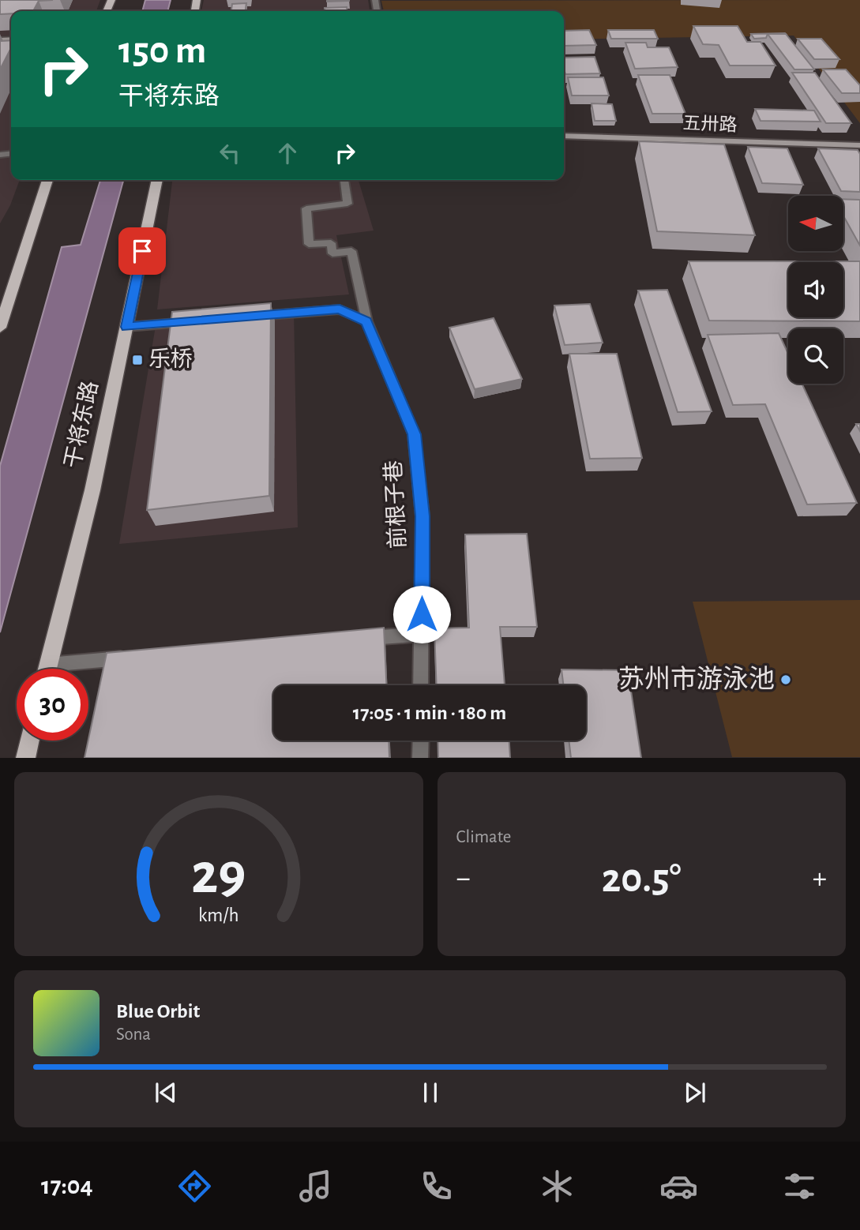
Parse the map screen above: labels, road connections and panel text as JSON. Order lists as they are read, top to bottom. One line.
{"streets":{"main road":["干将东路"],"street":["五卅路","前根子巷"]},"places":{"transit":["乐桥"],"other":["苏州市游泳池"]},"north":"left","page":{"turn":["150 m","干将东路"],"limit":"30","trip":"17:05 · 1 min · 180 m","tile":"Climate","heat":["−","20.5°","+"],"song":["Blue Orbit","Sona"],"tabs":"17:04","gauge":["29","km/h"]}}
